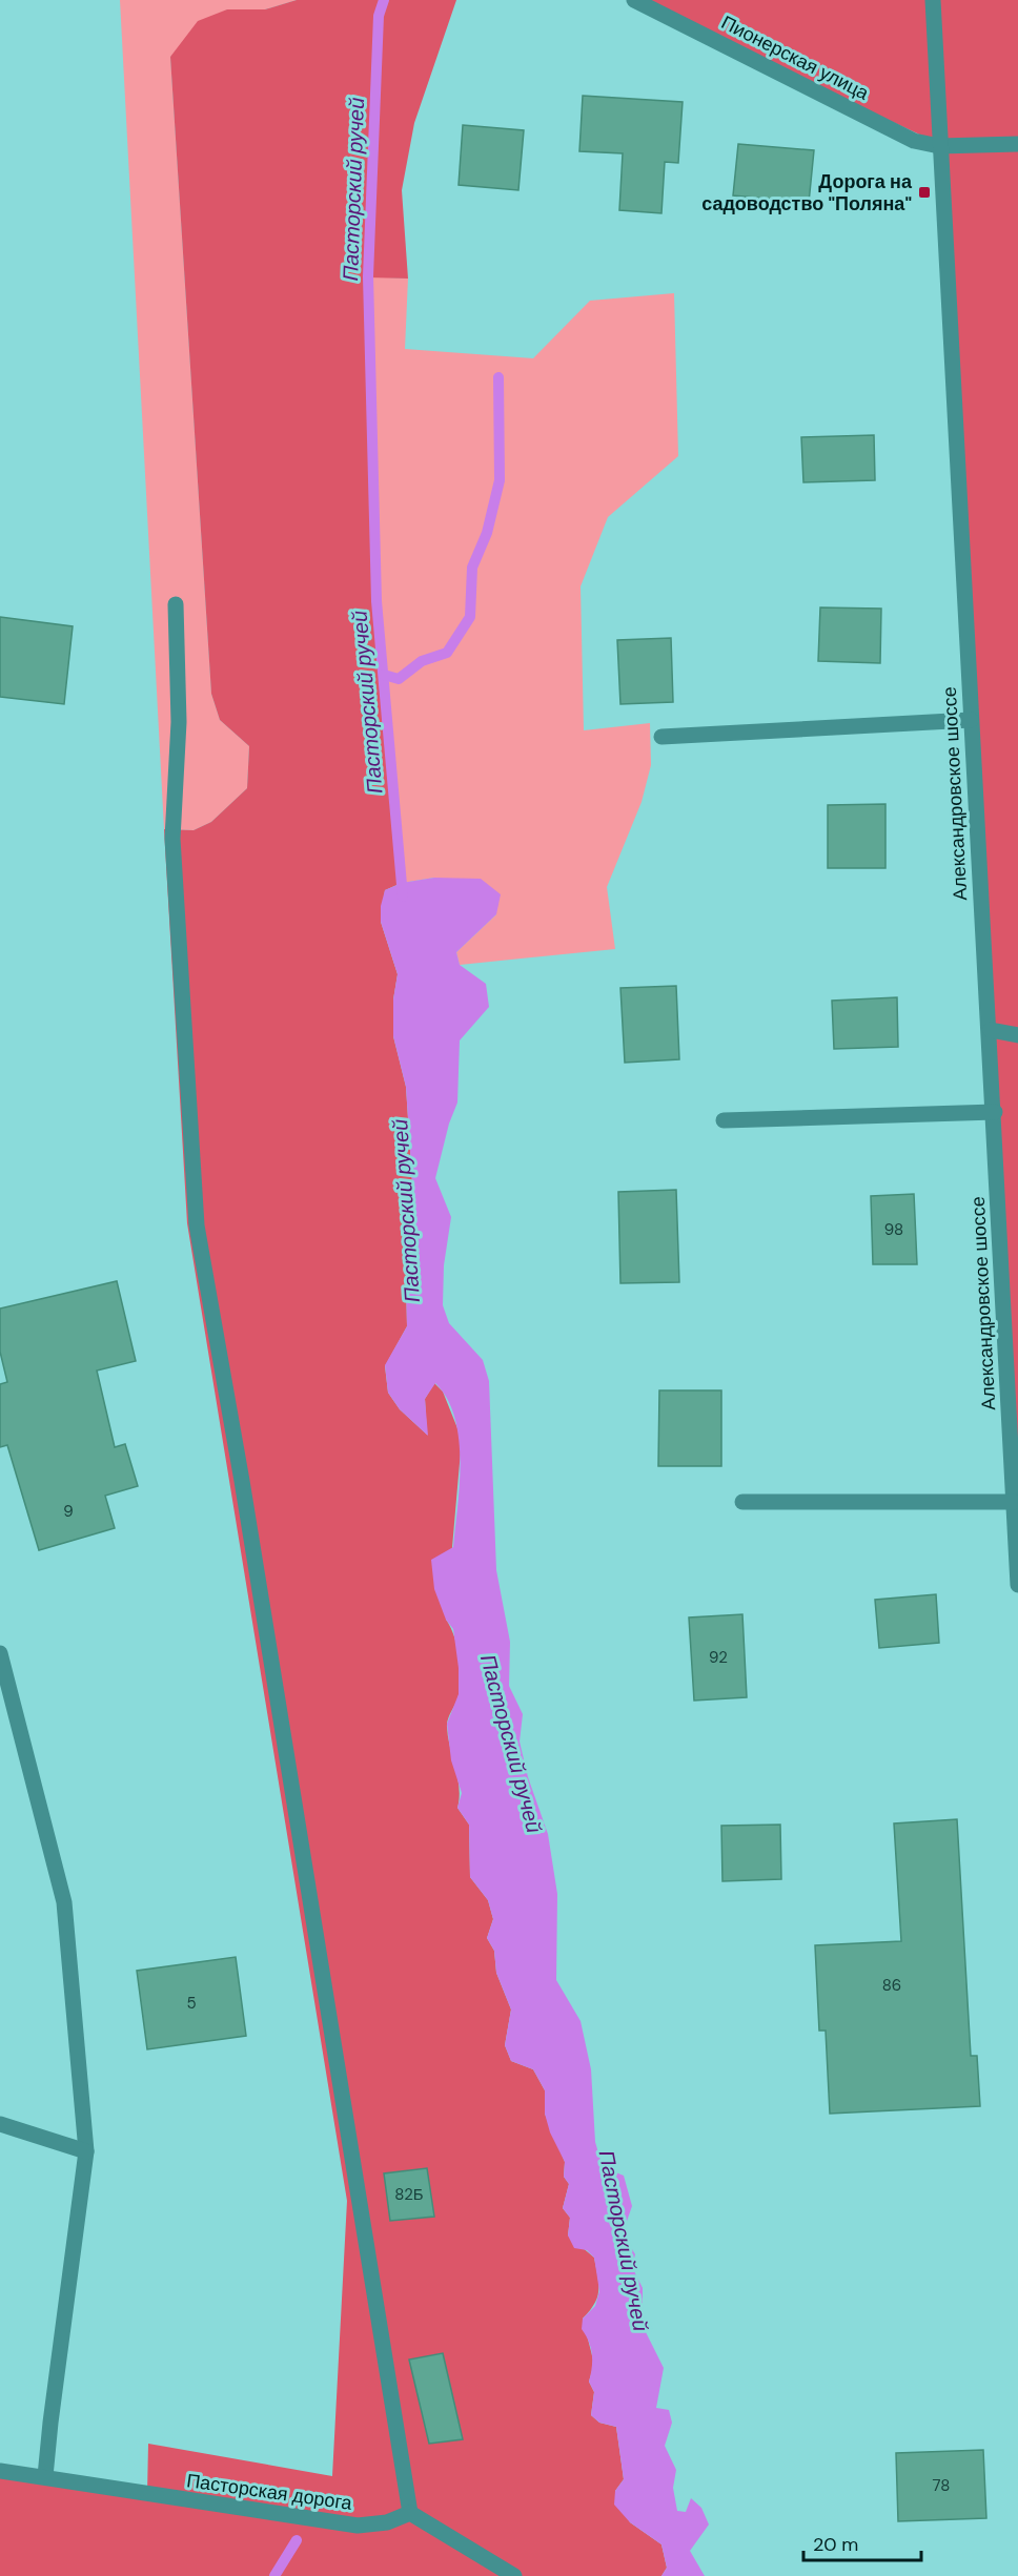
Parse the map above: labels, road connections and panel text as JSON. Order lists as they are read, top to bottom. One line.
{"streets":{"street":["Пионерская улица","Александровское шоссе","Пасторская дорога"]},"crossings":[["Пионерская улица","Александровское шоссе"]],"water":["Пасторский ручей"],"places":{"transit":["Дорога на садоводство \"Поляна\""]},"house_numbers":["98","9","92","86","5","82Б","78"],"scale_bar":"20 m"}
